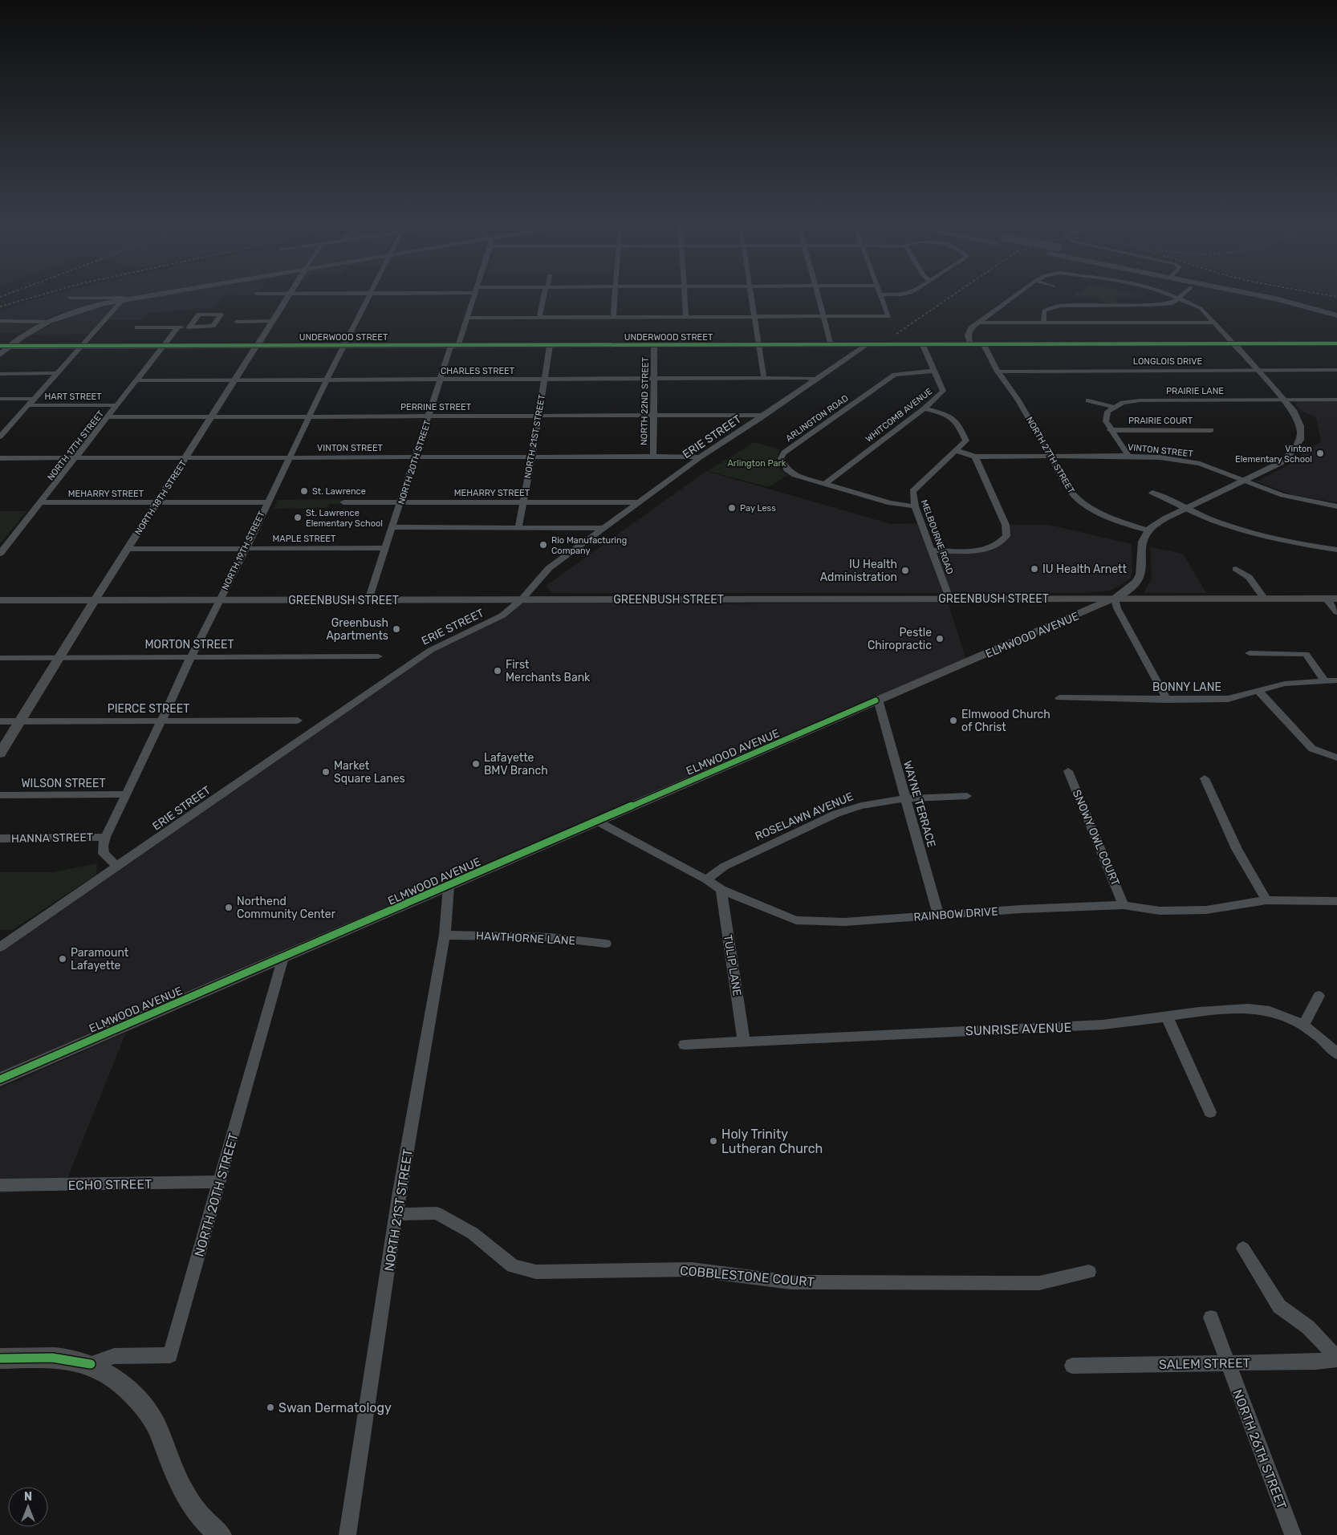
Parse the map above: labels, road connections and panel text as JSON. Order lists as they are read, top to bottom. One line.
{"streets":{"main road":["NORTH 18TH STREET","GREENBUSH STREET","ELMWOOD AVENUE"],"street":["UNDERWOOD STREET","LONGLOIS DRIVE","CHARLES STREET","PRAIRIE LANE","HART STREET","NORTH 22ND STREET","PERRINE STREET","WHITCOMB AVENUE","ARLINGTON ROAD","PRAIRIE COURT","NORTH 21ST STREET","ERIE STREET","NORTH 17TH STREET","VINTON STREET","NORTH 27TH STREET","NORTH 20TH STREET","MEHARRY STREET","MELBOURNE ROAD","MAPLE STREET","NORTH 19TH STREET","MORTON STREET","BONNY LANE","PIERCE STREET","WILSON STREET","WAYNE TERRACE","ROSELAWN AVENUE","HANNA STREET","SNOWY OWL COURT","RAINBOW DRIVE","HAWTHORNE LANE","TULIP LANE","SUNRISE AVENUE","ECHO STREET","COBBLESTONE COURT","SALEM STREET","NORTH 26TH STREET"]},"crossings":[["UNDERWOOD STREET","NORTH 22ND STREET"],["UNDERWOOD STREET","WHITCOMB AVENUE"],["UNDERWOOD STREET","NORTH 21ST STREET"],["UNDERWOOD STREET","ERIE STREET"],["UNDERWOOD STREET","NORTH 17TH STREET"],["UNDERWOOD STREET","NORTH 27TH STREET"],["UNDERWOOD STREET","NORTH 20TH STREET"],["UNDERWOOD STREET","NORTH 18TH STREET"],["UNDERWOOD STREET","NORTH 19TH STREET"],["LONGLOIS DRIVE","NORTH 27TH STREET"],["CHARLES STREET","NORTH 22ND STREET"],["CHARLES STREET","NORTH 21ST STREET"],["CHARLES STREET","ERIE STREET"],["CHARLES STREET","NORTH 17TH STREET"],["CHARLES STREET","NORTH 20TH STREET"],["CHARLES STREET","NORTH 18TH STREET"],["CHARLES STREET","NORTH 19TH STREET"],["HART STREET","NORTH 17TH STREET"],["NORTH 22ND STREET","PERRINE STREET"],["NORTH 22ND STREET","VINTON STREET"],["PERRINE STREET","NORTH 21ST STREET"],["PERRINE STREET","ERIE STREET"],["PERRINE STREET","NORTH 17TH STREET"],["PERRINE STREET","NORTH 20TH STREET"],["PERRINE STREET","NORTH 18TH STREET"],["PERRINE STREET","NORTH 19TH STREET"],["WHITCOMB AVENUE","ARLINGTON ROAD"],["WHITCOMB AVENUE","MELBOURNE ROAD"],["ARLINGTON ROAD","VINTON STREET"],["ARLINGTON ROAD","MELBOURNE ROAD"],["NORTH 21ST STREET","VINTON STREET"],["NORTH 21ST STREET","MEHARRY STREET"],["NORTH 21ST STREET","ELMWOOD AVENUE"],["NORTH 21ST STREET","HAWTHORNE LANE"],["NORTH 21ST STREET","COBBLESTONE COURT"],["ERIE STREET","VINTON STREET"],["ERIE STREET","MEHARRY STREET"],["ERIE STREET","NORTH 19TH STREET"],["ERIE STREET","GREENBUSH STREET"],["NORTH 17TH STREET","VINTON STREET"],["NORTH 17TH STREET","MEHARRY STREET"],["VINTON STREET","NORTH 27TH STREET"],["VINTON STREET","NORTH 20TH STREET"],["VINTON STREET","NORTH 18TH STREET"],["VINTON STREET","MELBOURNE ROAD"],["VINTON STREET","NORTH 19TH STREET"],["NORTH 27TH STREET","ELMWOOD AVENUE"],["NORTH 20TH STREET","MEHARRY STREET"],["NORTH 20TH STREET","MAPLE STREET"],["NORTH 20TH STREET","GREENBUSH STREET"],["NORTH 20TH STREET","ELMWOOD AVENUE"],["NORTH 20TH STREET","ECHO STREET"],["MEHARRY STREET","NORTH 18TH STREET"],["MEHARRY STREET","NORTH 19TH STREET"],["NORTH 18TH STREET","MAPLE STREET"],["NORTH 18TH STREET","GREENBUSH STREET"],["NORTH 18TH STREET","MORTON STREET"],["NORTH 18TH STREET","PIERCE STREET"],["MELBOURNE ROAD","GREENBUSH STREET"],["MAPLE STREET","NORTH 19TH STREET"],["NORTH 19TH STREET","GREENBUSH STREET"],["NORTH 19TH STREET","MORTON STREET"],["NORTH 19TH STREET","PIERCE STREET"],["NORTH 19TH STREET","WILSON STREET"],["NORTH 19TH STREET","HANNA STREET"],["GREENBUSH STREET","ELMWOOD AVENUE"],["ELMWOOD AVENUE","WAYNE TERRACE"],["ELMWOOD AVENUE","RAINBOW DRIVE"],["WAYNE TERRACE","ROSELAWN AVENUE"],["WAYNE TERRACE","RAINBOW DRIVE"],["ROSELAWN AVENUE","RAINBOW DRIVE"],["SNOWY OWL COURT","RAINBOW DRIVE"],["RAINBOW DRIVE","TULIP LANE"],["TULIP LANE","SUNRISE AVENUE"],["SALEM STREET","NORTH 26TH STREET"]],"parks":["Arlington Park"],"places":["Vinton Elementary School","St. Lawrence","Pay Less","St. Lawrence Elementary School","Rio Manufacturing Company","IU Health Arnett","IU Health Administration","Greenbush Apartments","Pestle Chiropractic","First Merchants Bank","Elmwood Church of Christ","Lafayette BMV Branch","Market Square Lanes","Northend Community Center","Paramount Lafayette","Holy Trinity Lutheran Church","Swan Dermatology"],"north":"top"}
